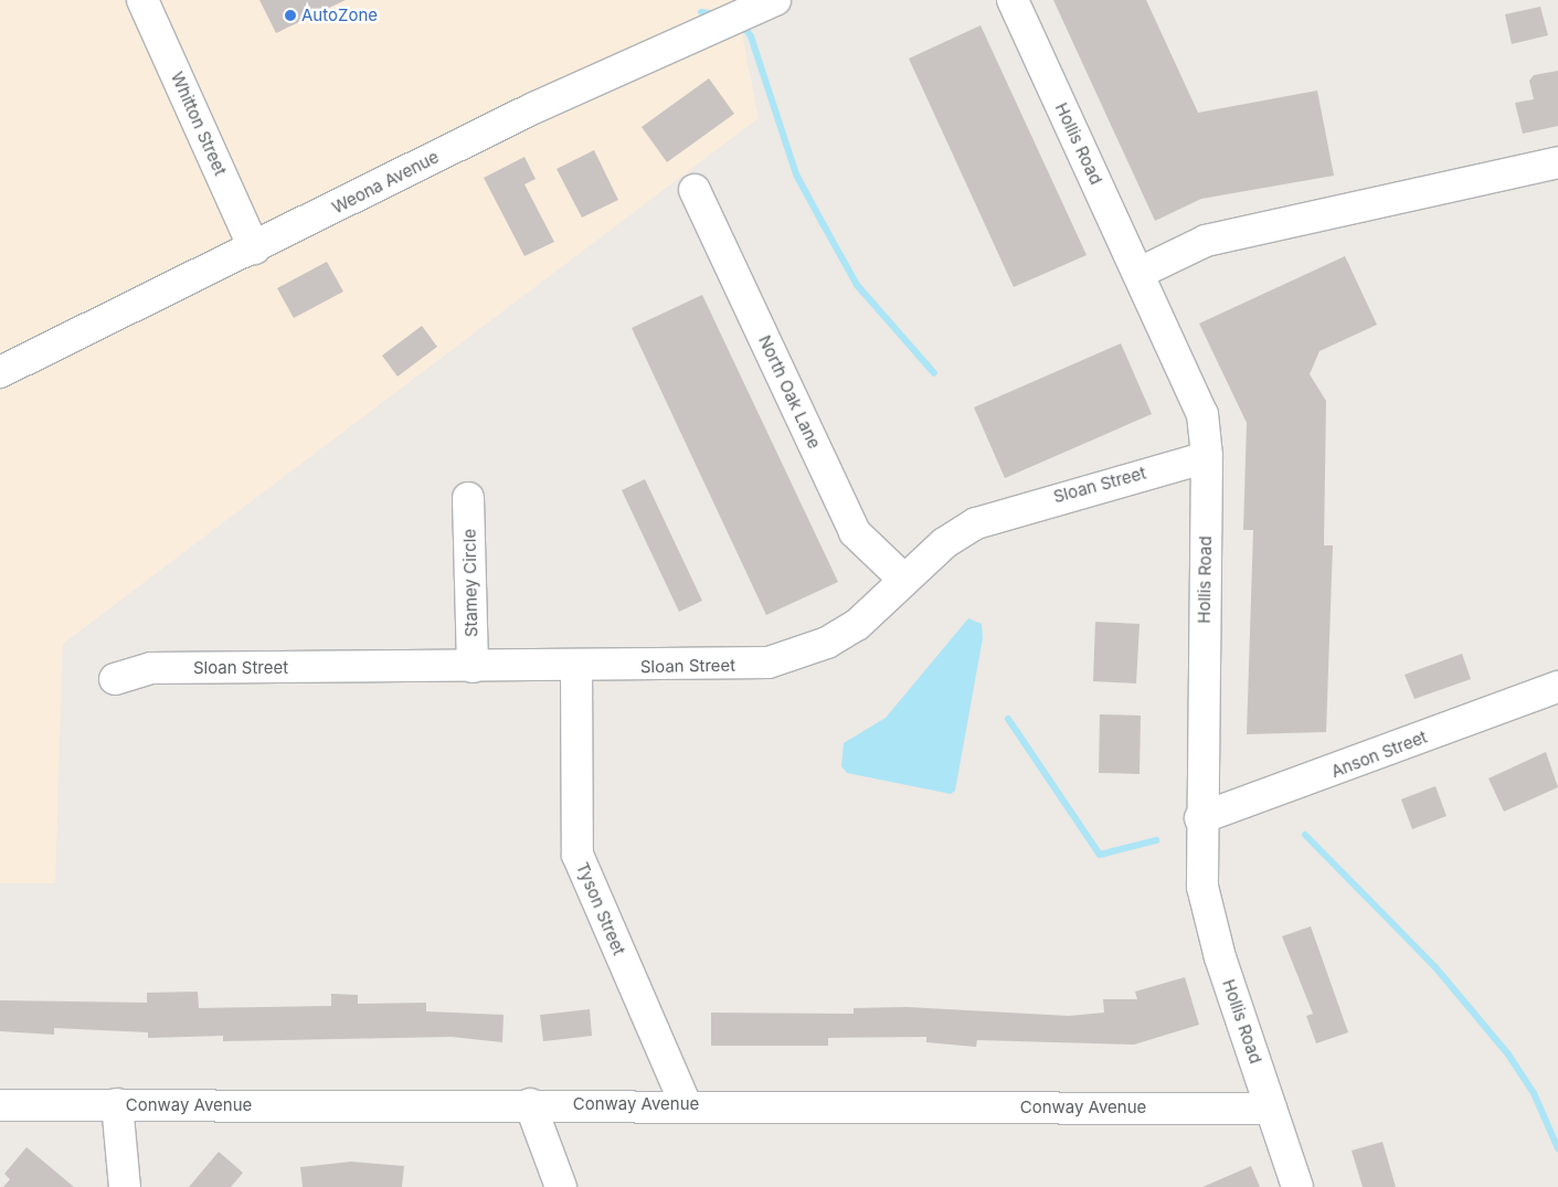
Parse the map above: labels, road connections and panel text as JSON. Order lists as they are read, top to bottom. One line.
{"streets":{"street":["Whitton Street","Hollis Road","Weona Avenue","North Oak Lane","Sloan Street","Stamey Circle","Anson Street","Tyson Street","Conway Avenue"]},"crossings":[["Whitton Street","Weona Avenue"],["Hollis Road","Sloan Street"],["Hollis Road","Anson Street"],["Hollis Road","Conway Avenue"],["North Oak Lane","Sloan Street"],["Sloan Street","Stamey Circle"],["Sloan Street","Tyson Street"],["Tyson Street","Conway Avenue"]],"places":["AutoZone"]}
